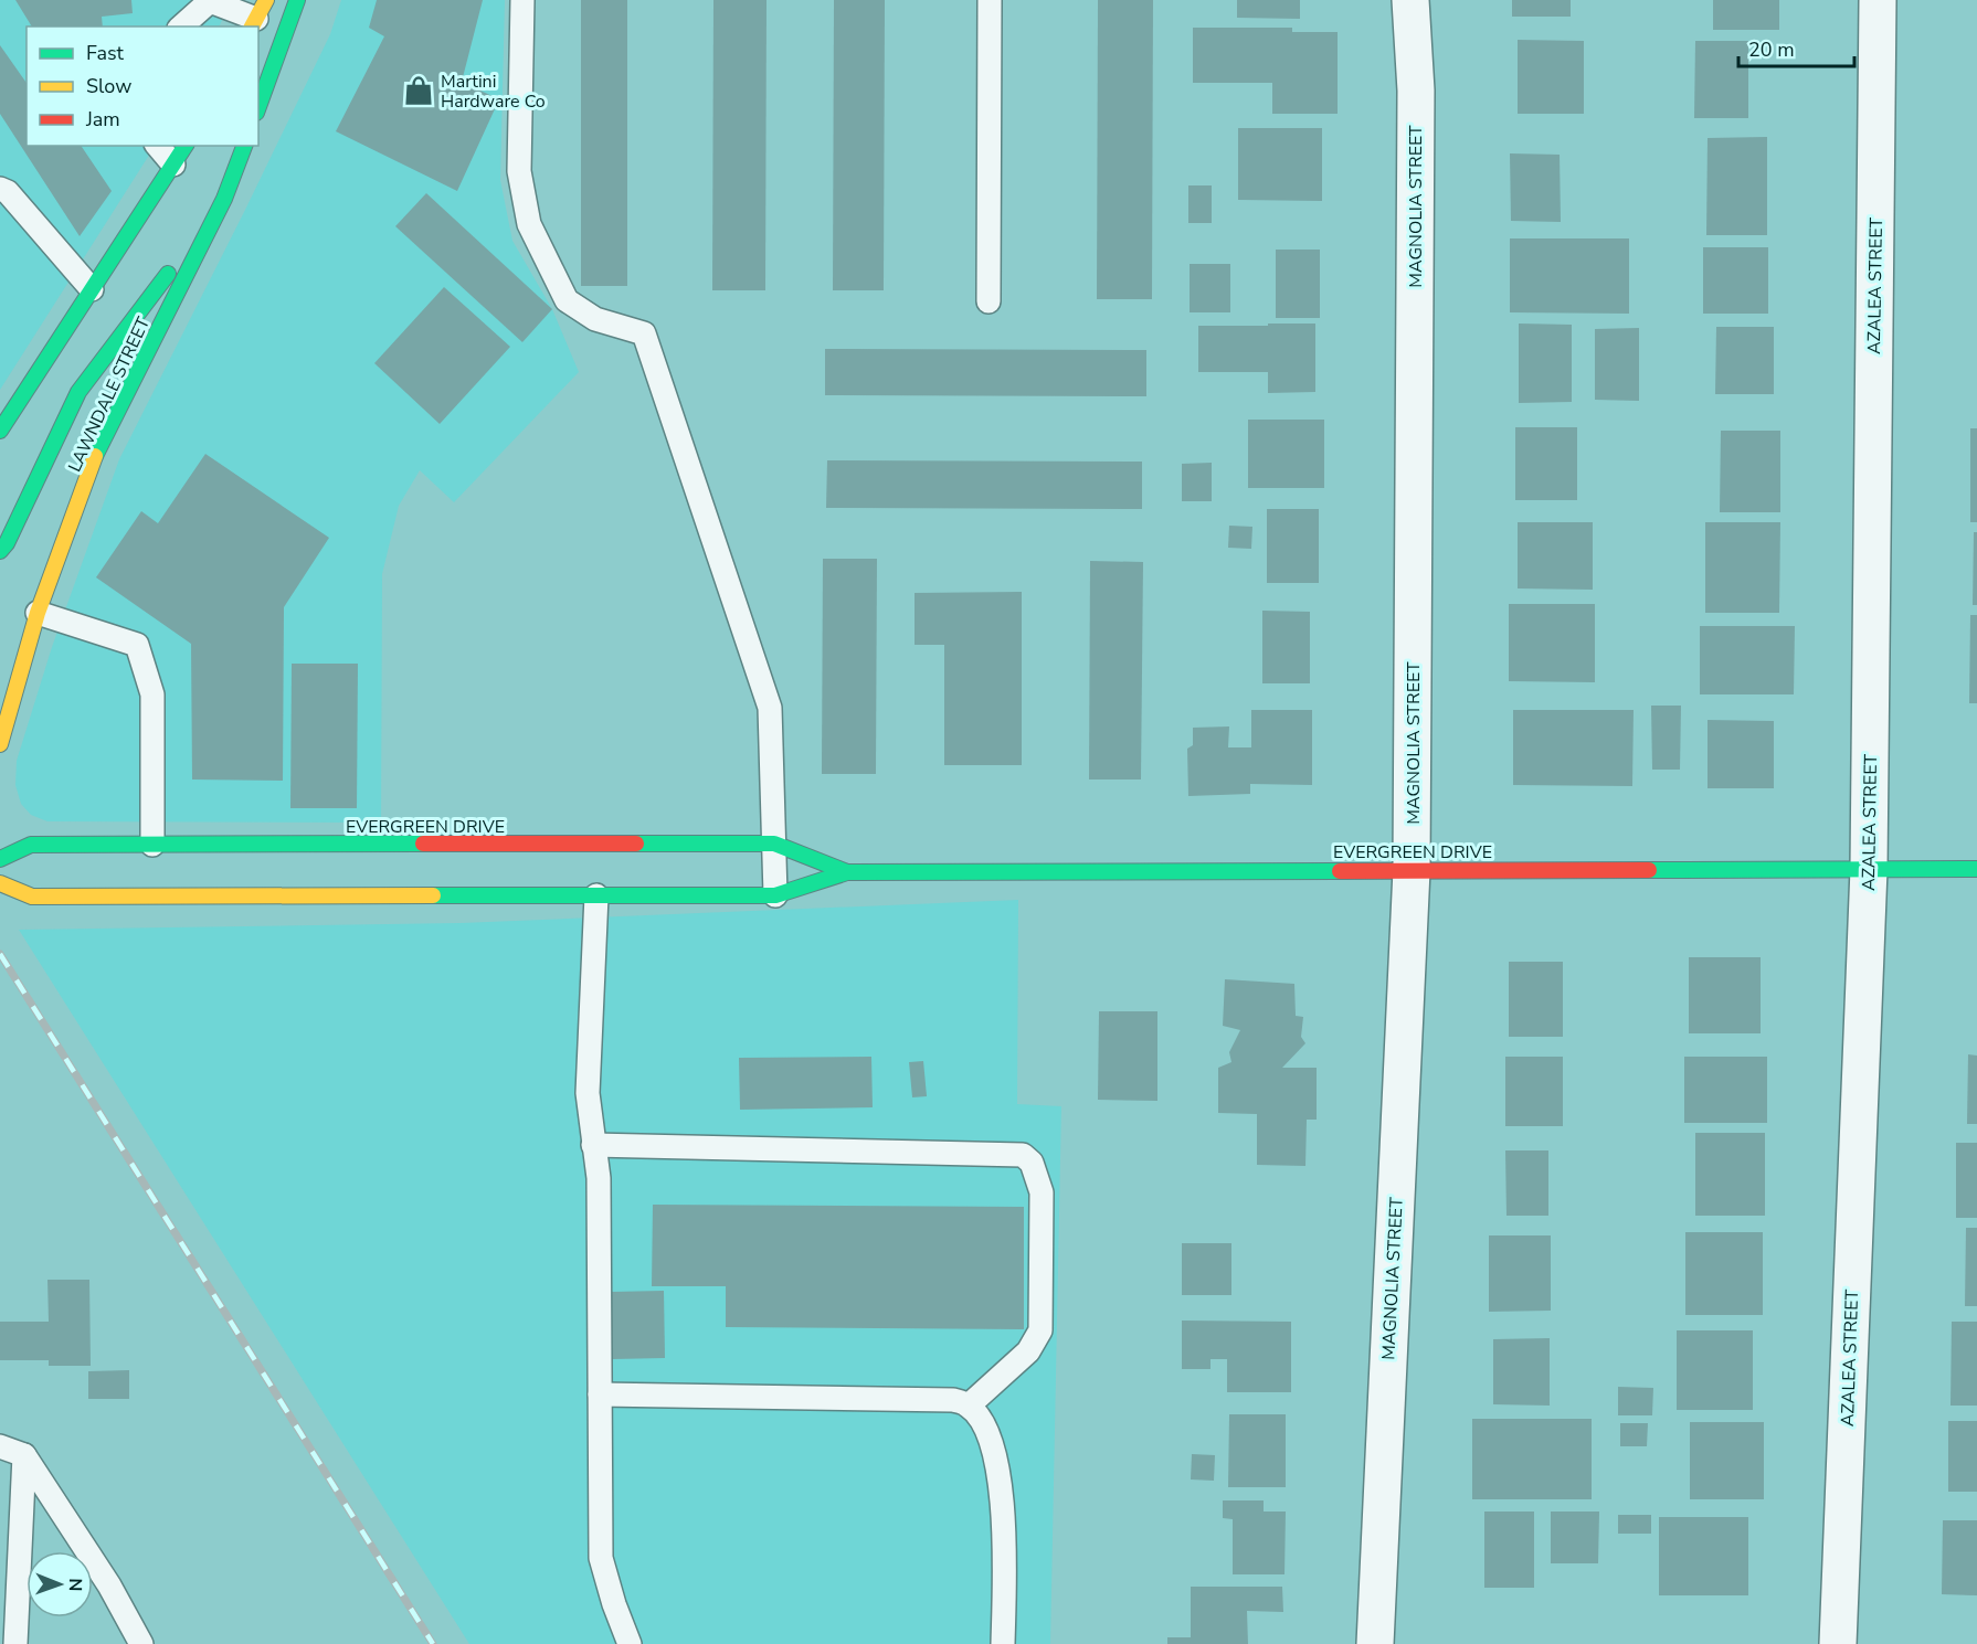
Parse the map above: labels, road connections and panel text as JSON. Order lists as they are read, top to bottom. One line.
{"streets":{"street":["MAGNOLIA STREET","AZALEA STREET","LAWNDALE STREET","EVERGREEN DRIVE"]},"crossings":[["MAGNOLIA STREET","EVERGREEN DRIVE"],["AZALEA STREET","EVERGREEN DRIVE"]],"places":{"shop":["Martini Hardware Co"]},"legend":["Fast","Slow","Jam"],"scale_bar":"20 m","north":"right"}
